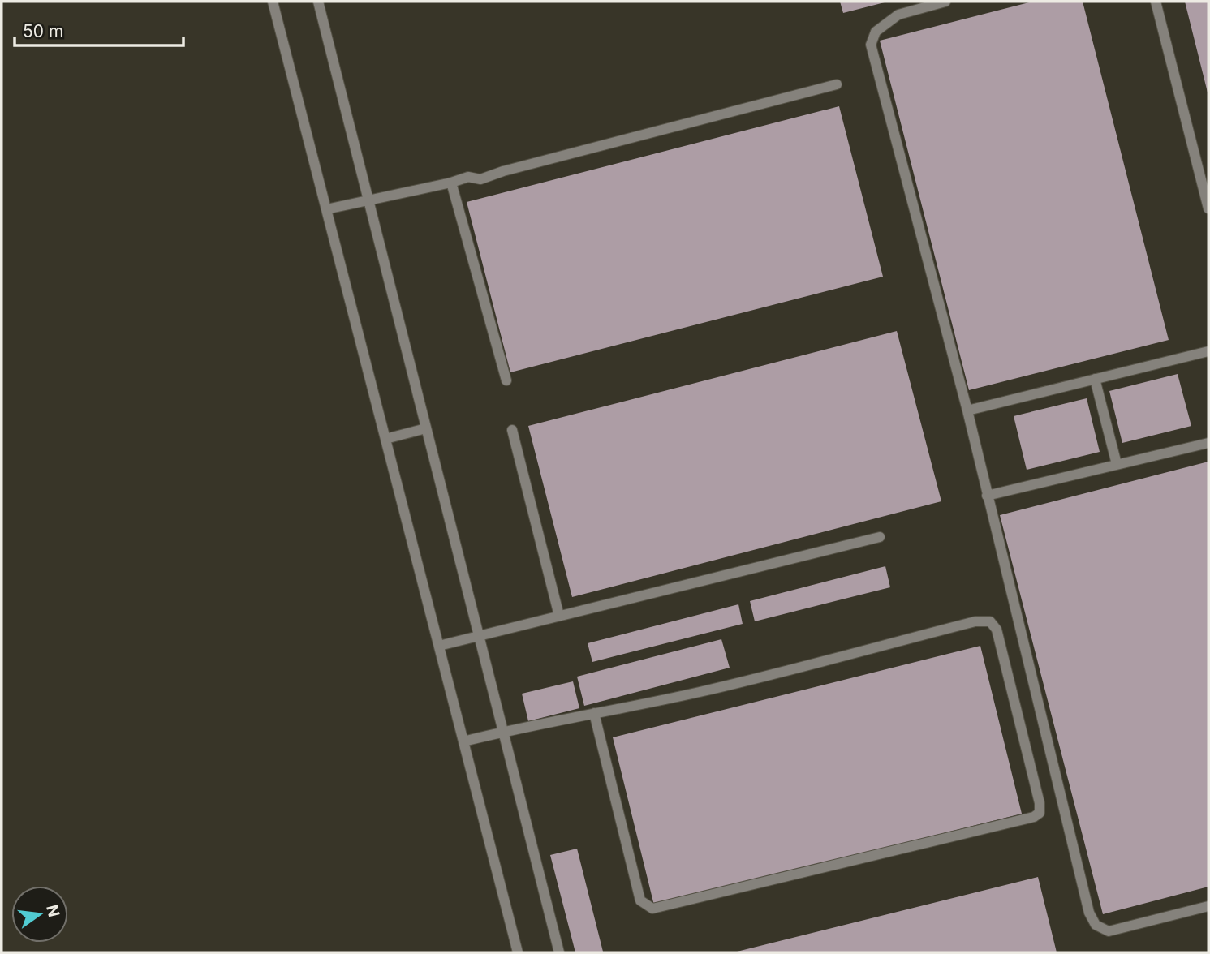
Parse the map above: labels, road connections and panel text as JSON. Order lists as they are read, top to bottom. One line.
{"scale_bar":"50 m","north":"right"}
